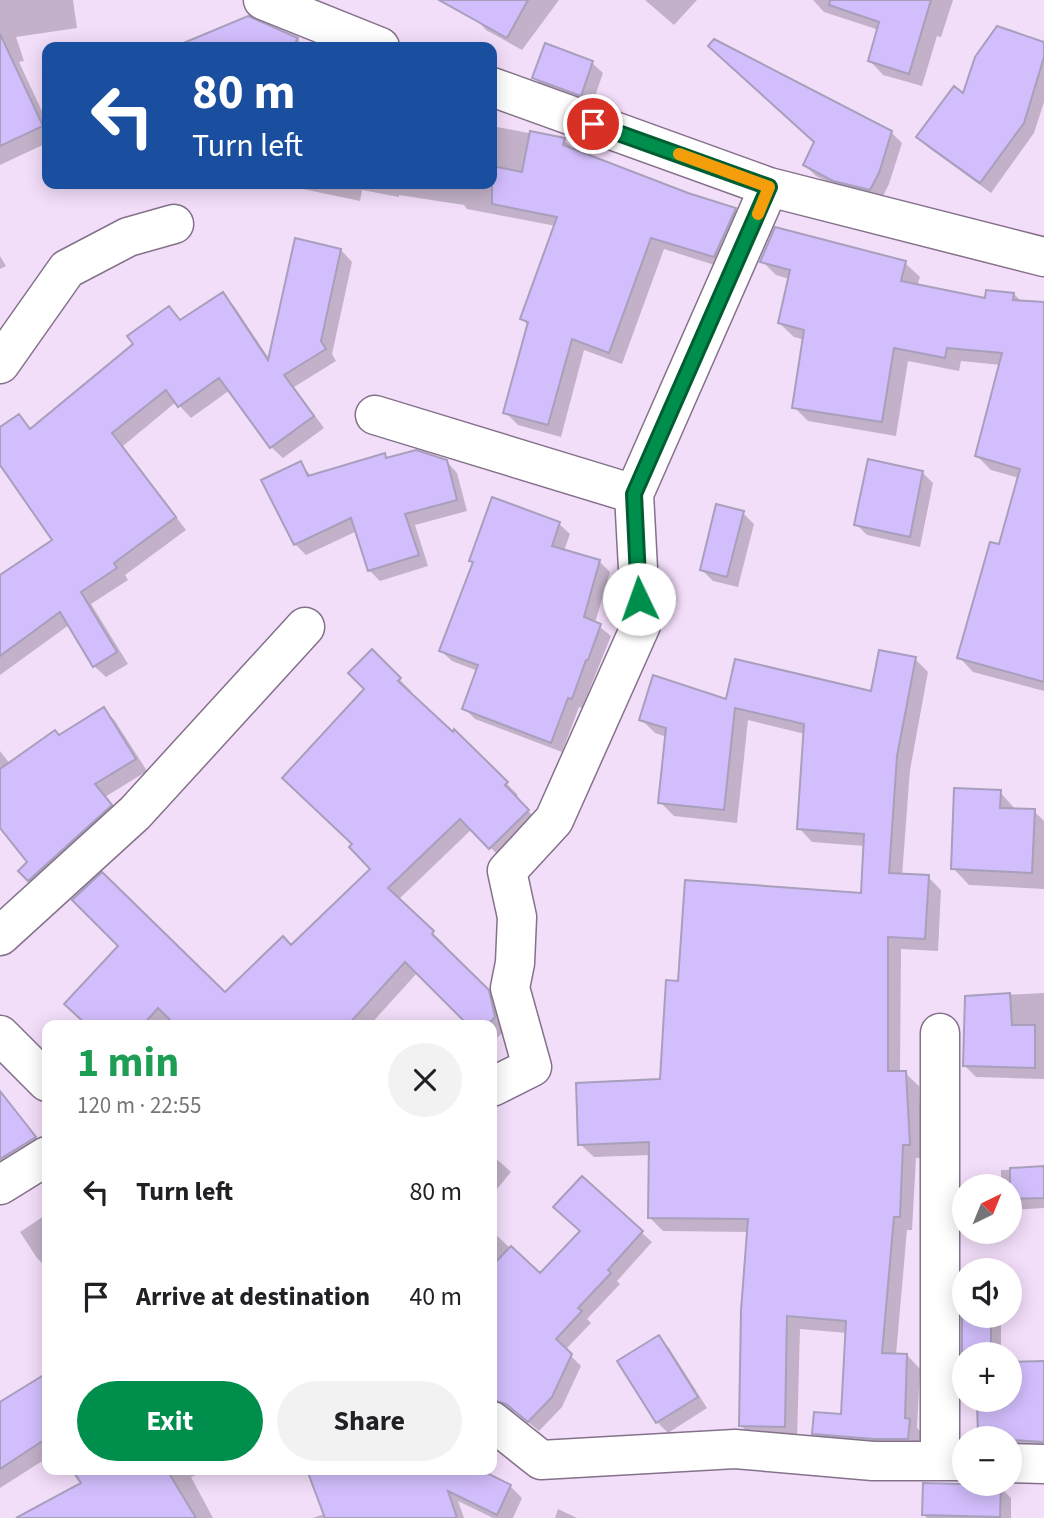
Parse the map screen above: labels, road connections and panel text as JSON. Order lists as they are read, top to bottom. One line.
{"north":"top right","page":{"turn":["80 m","Turn left"],"heading":["1 min","120 m · 22:55"],"list":[{"name":"Turn left","value":"80 m"},{"name":"Arrive at destination","value":"40 m"}],"map_buttons":["+","−"],"buttons":["Exit","Share"]}}
